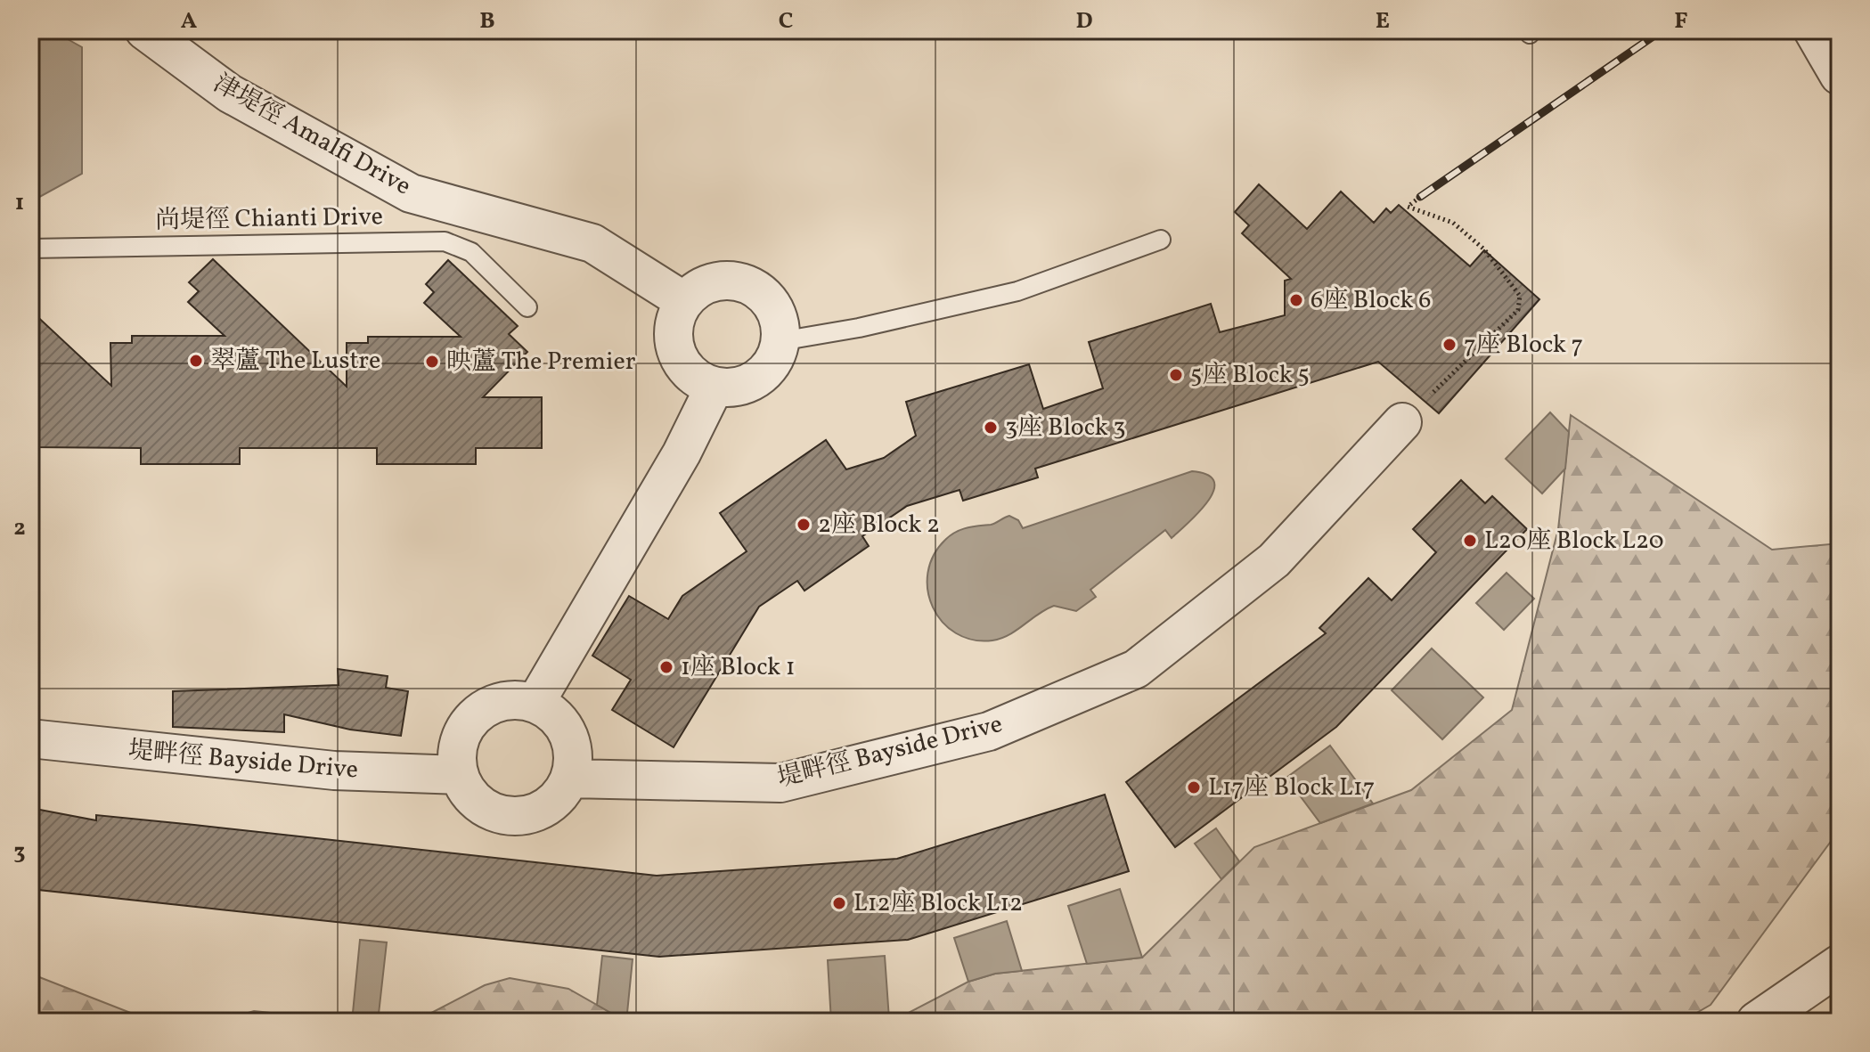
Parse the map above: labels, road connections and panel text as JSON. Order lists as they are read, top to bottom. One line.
{"streets":{"street":["津堤徑 Amalfi Drive","堤畔徑 Bayside Drive"],"lane":["尚堤徑 Chianti Drive"]},"places":["6座 Block 6","7座 Block 7","翠蘆 The Lustre","映蘆 The Premier","5座 Block 5","3座 Block 3","2座 Block 2","L20座 Block L20","1座 Block 1","L17座 Block L17","L12座 Block L12"],"grid":{"columns":["A","B","C","D","E","F"],"rows":["1","2","3"]}}
